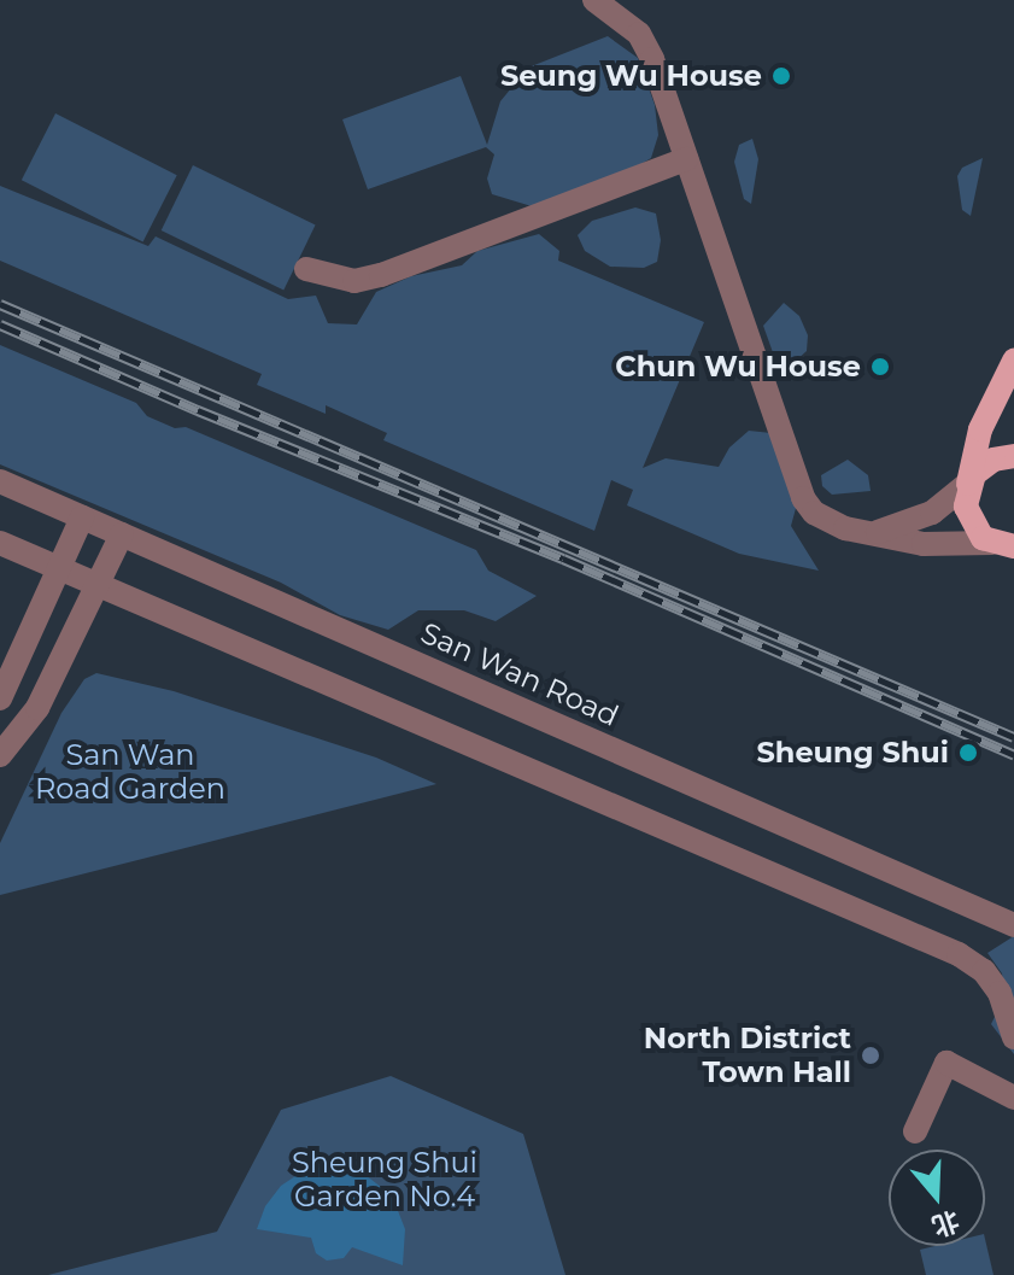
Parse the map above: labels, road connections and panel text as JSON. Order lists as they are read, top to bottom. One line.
{"streets":{"street":["San Wan Road"]},"parks":["San Wan Road Garden","Sheung Shui Garden No.4"],"places":["Seung Wu House","Chun Wu House","Sheung Shui","North District Town Hall"],"north":"bottom"}
